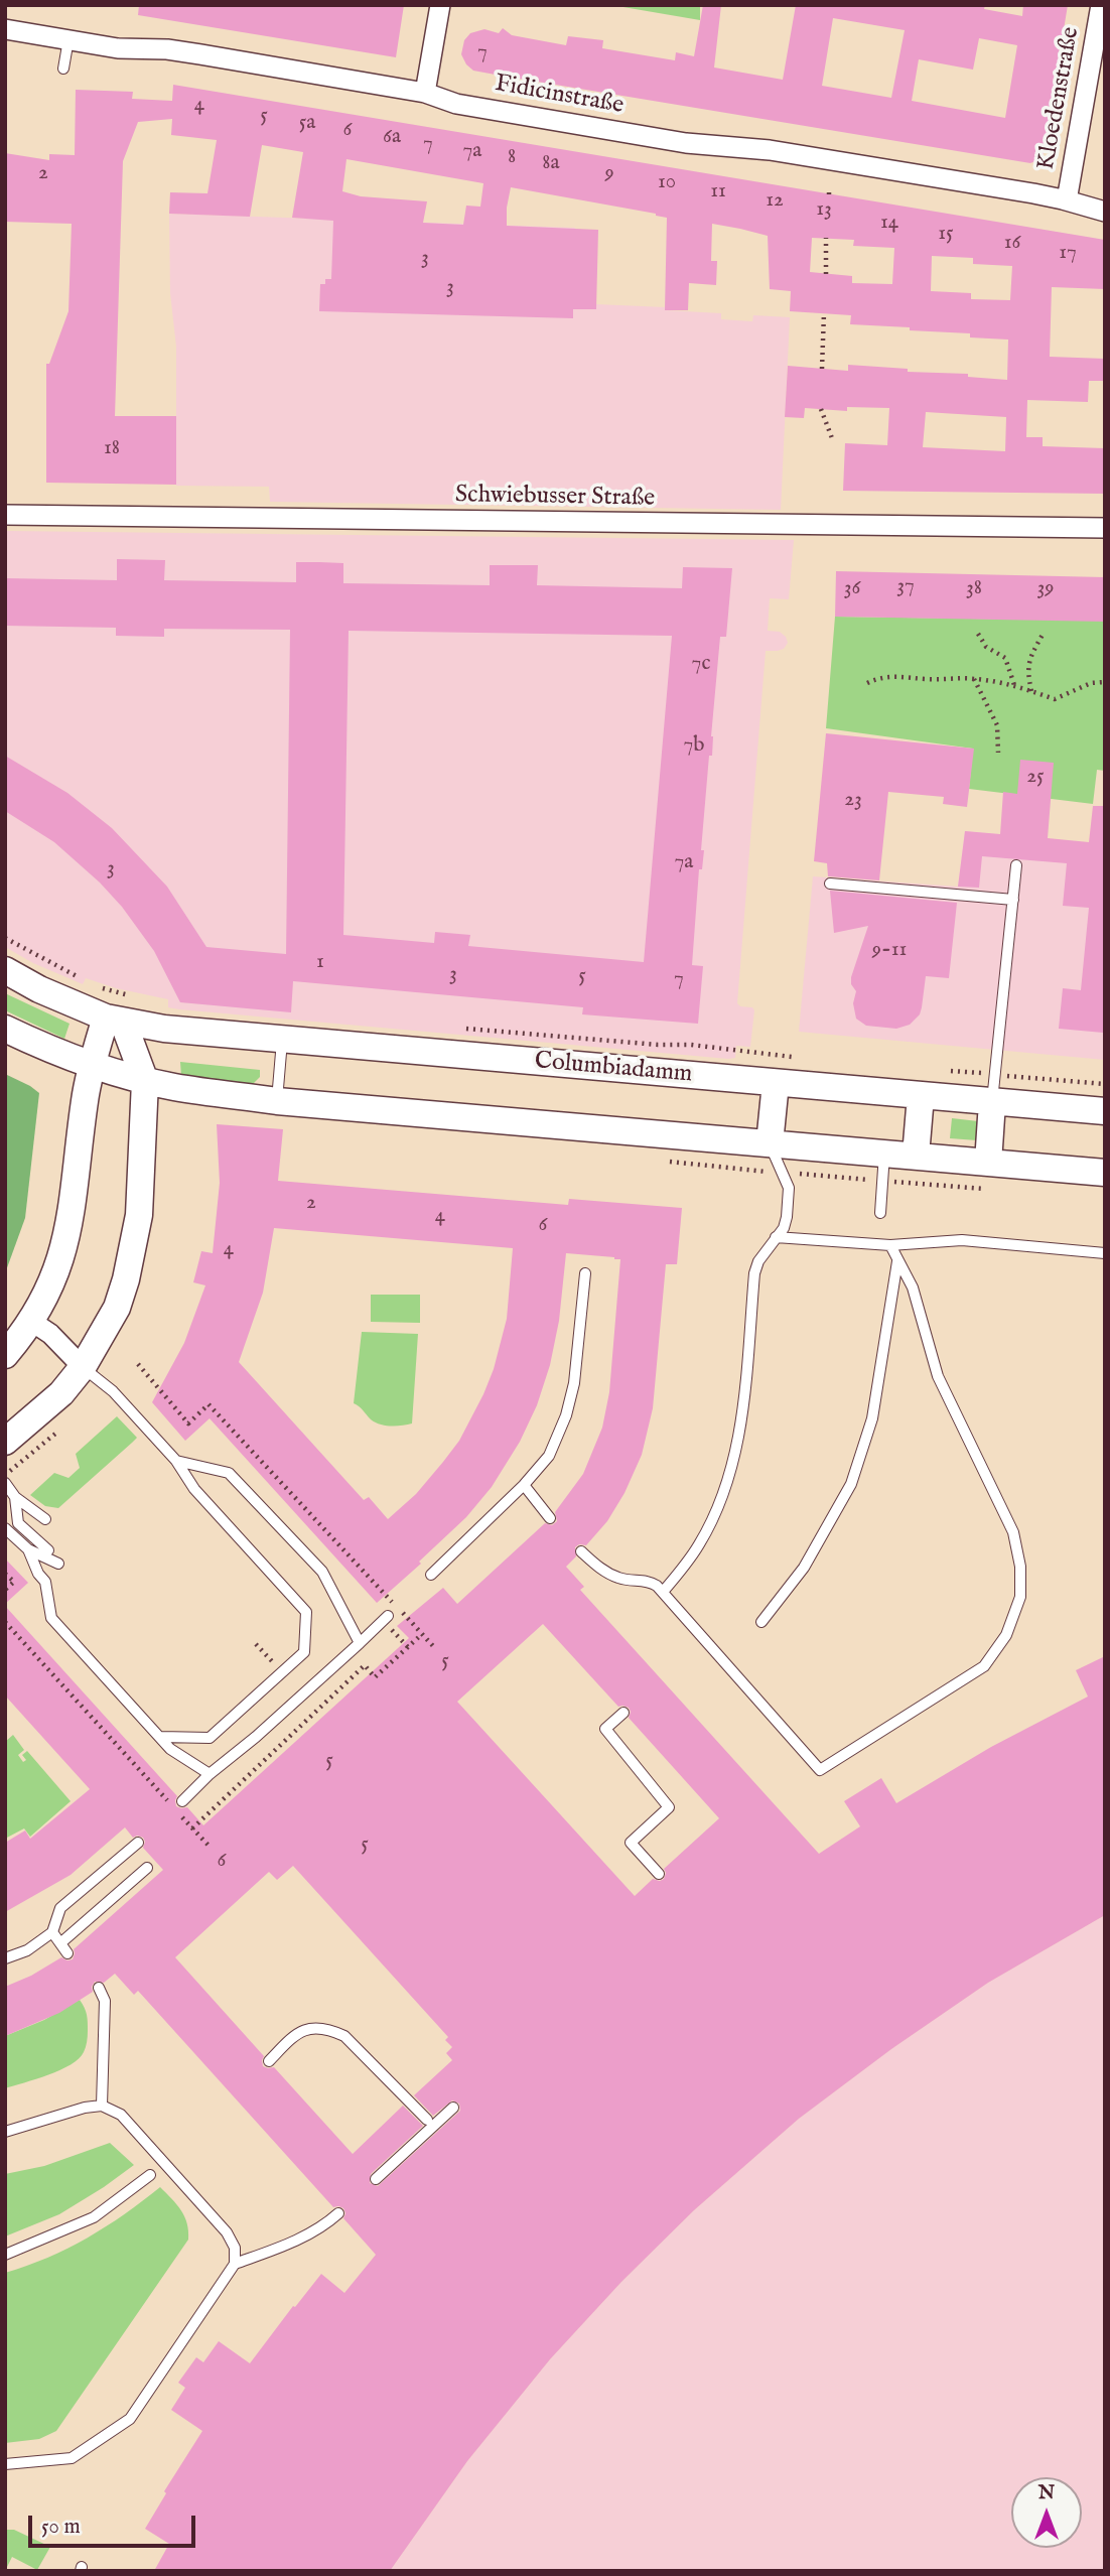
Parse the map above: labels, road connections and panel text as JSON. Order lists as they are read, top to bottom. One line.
{"streets":{"main road":["Columbiadamm"],"street":["Fidicinstraße","Kloedenstraße","Schwiebusser Straße"]},"crossings":[["Fidicinstraße","Kloedenstraße"]],"house_numbers":["7","4","5","5a","6","6a","7","7a","8","8a","2","9","10","11","12","13","14","15","16","17","3","3","18","37","36","38","39","7c","7b","25","23","7a","3","9-11","1","3","5","7","2","4","6","4","5","5","5","6"],"scale_bar":"50 m","north":"top"}
